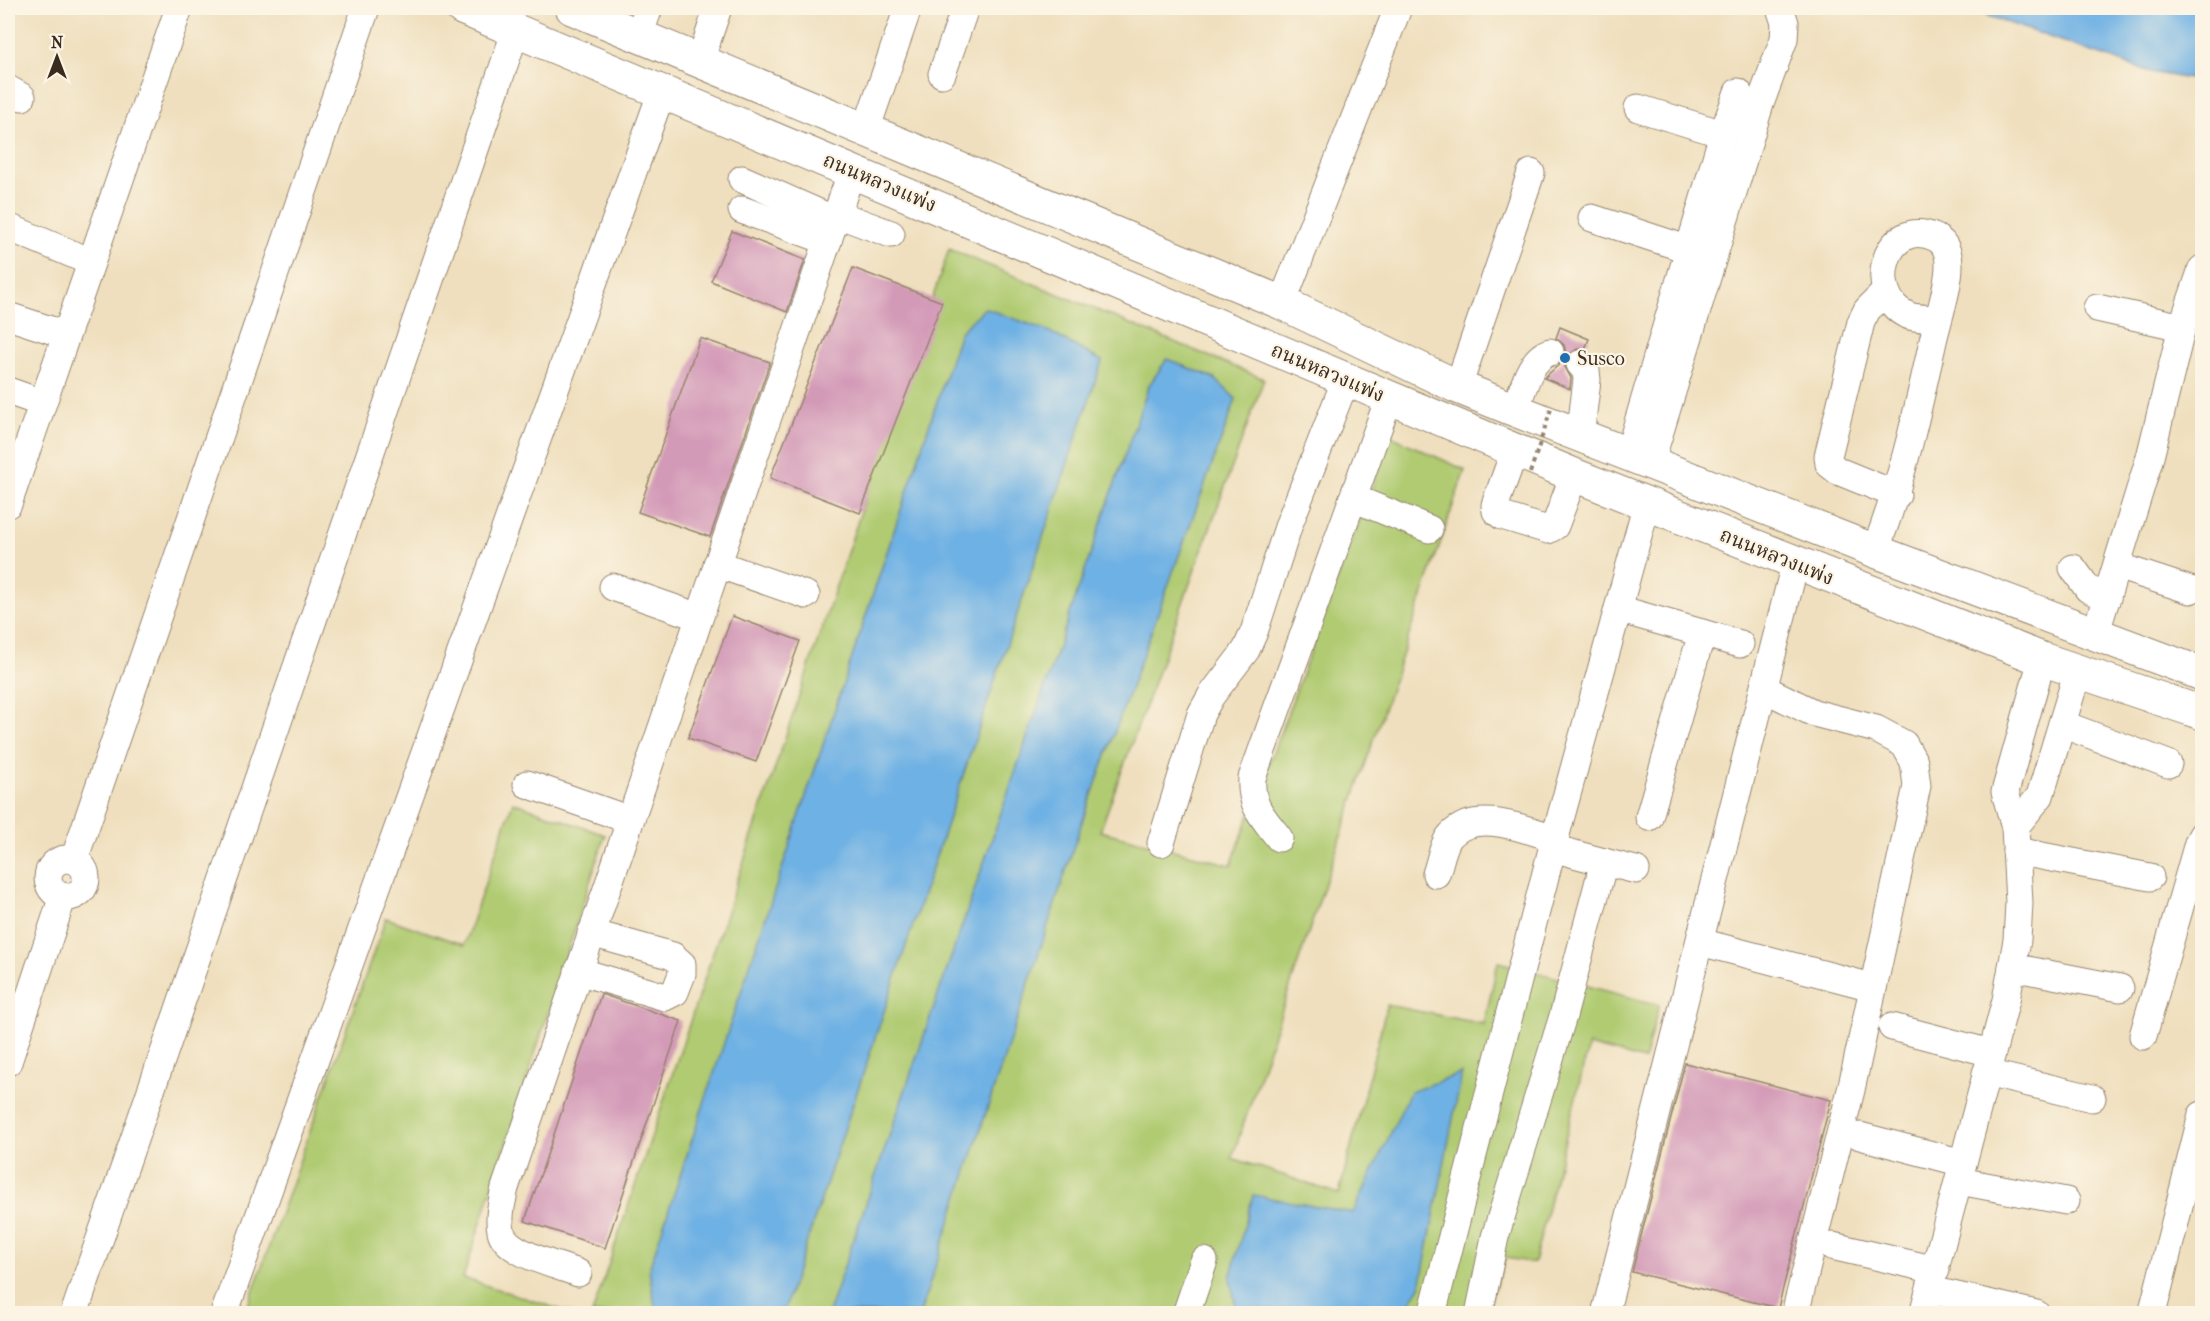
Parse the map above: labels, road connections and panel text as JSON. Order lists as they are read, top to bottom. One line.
{"streets":{"main road":["ถนนหลวงแพ่ง"]},"places":["Susco"],"north":"top"}
